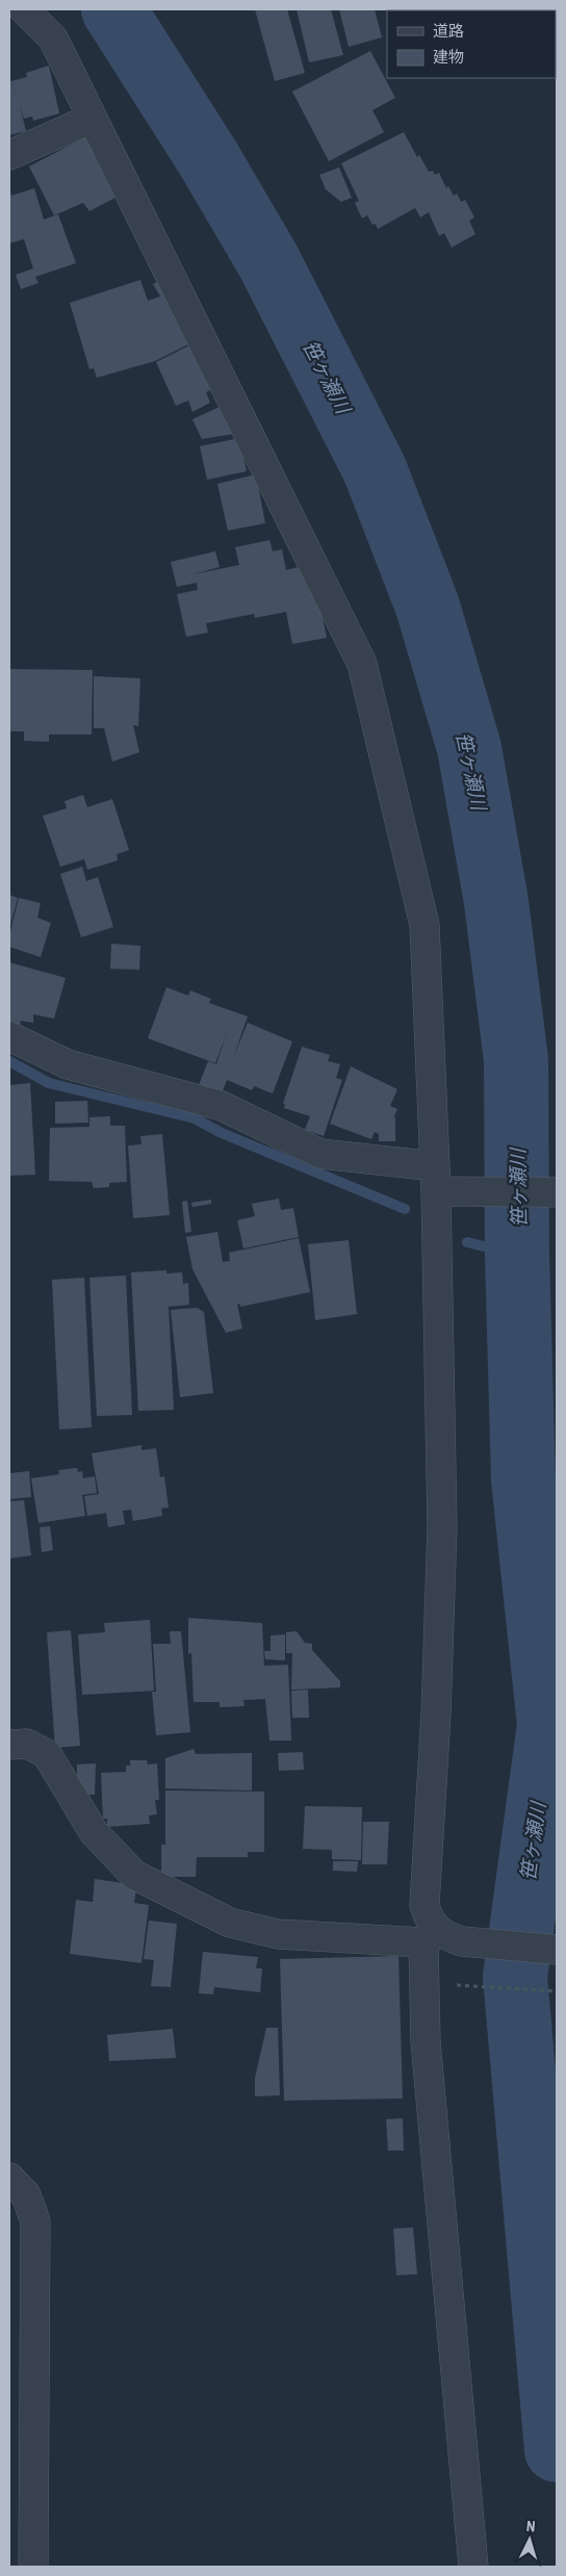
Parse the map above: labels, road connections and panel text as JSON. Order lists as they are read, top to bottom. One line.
{"water":["笹ヶ瀬川"],"legend":["道路","建物"],"north":"top"}
